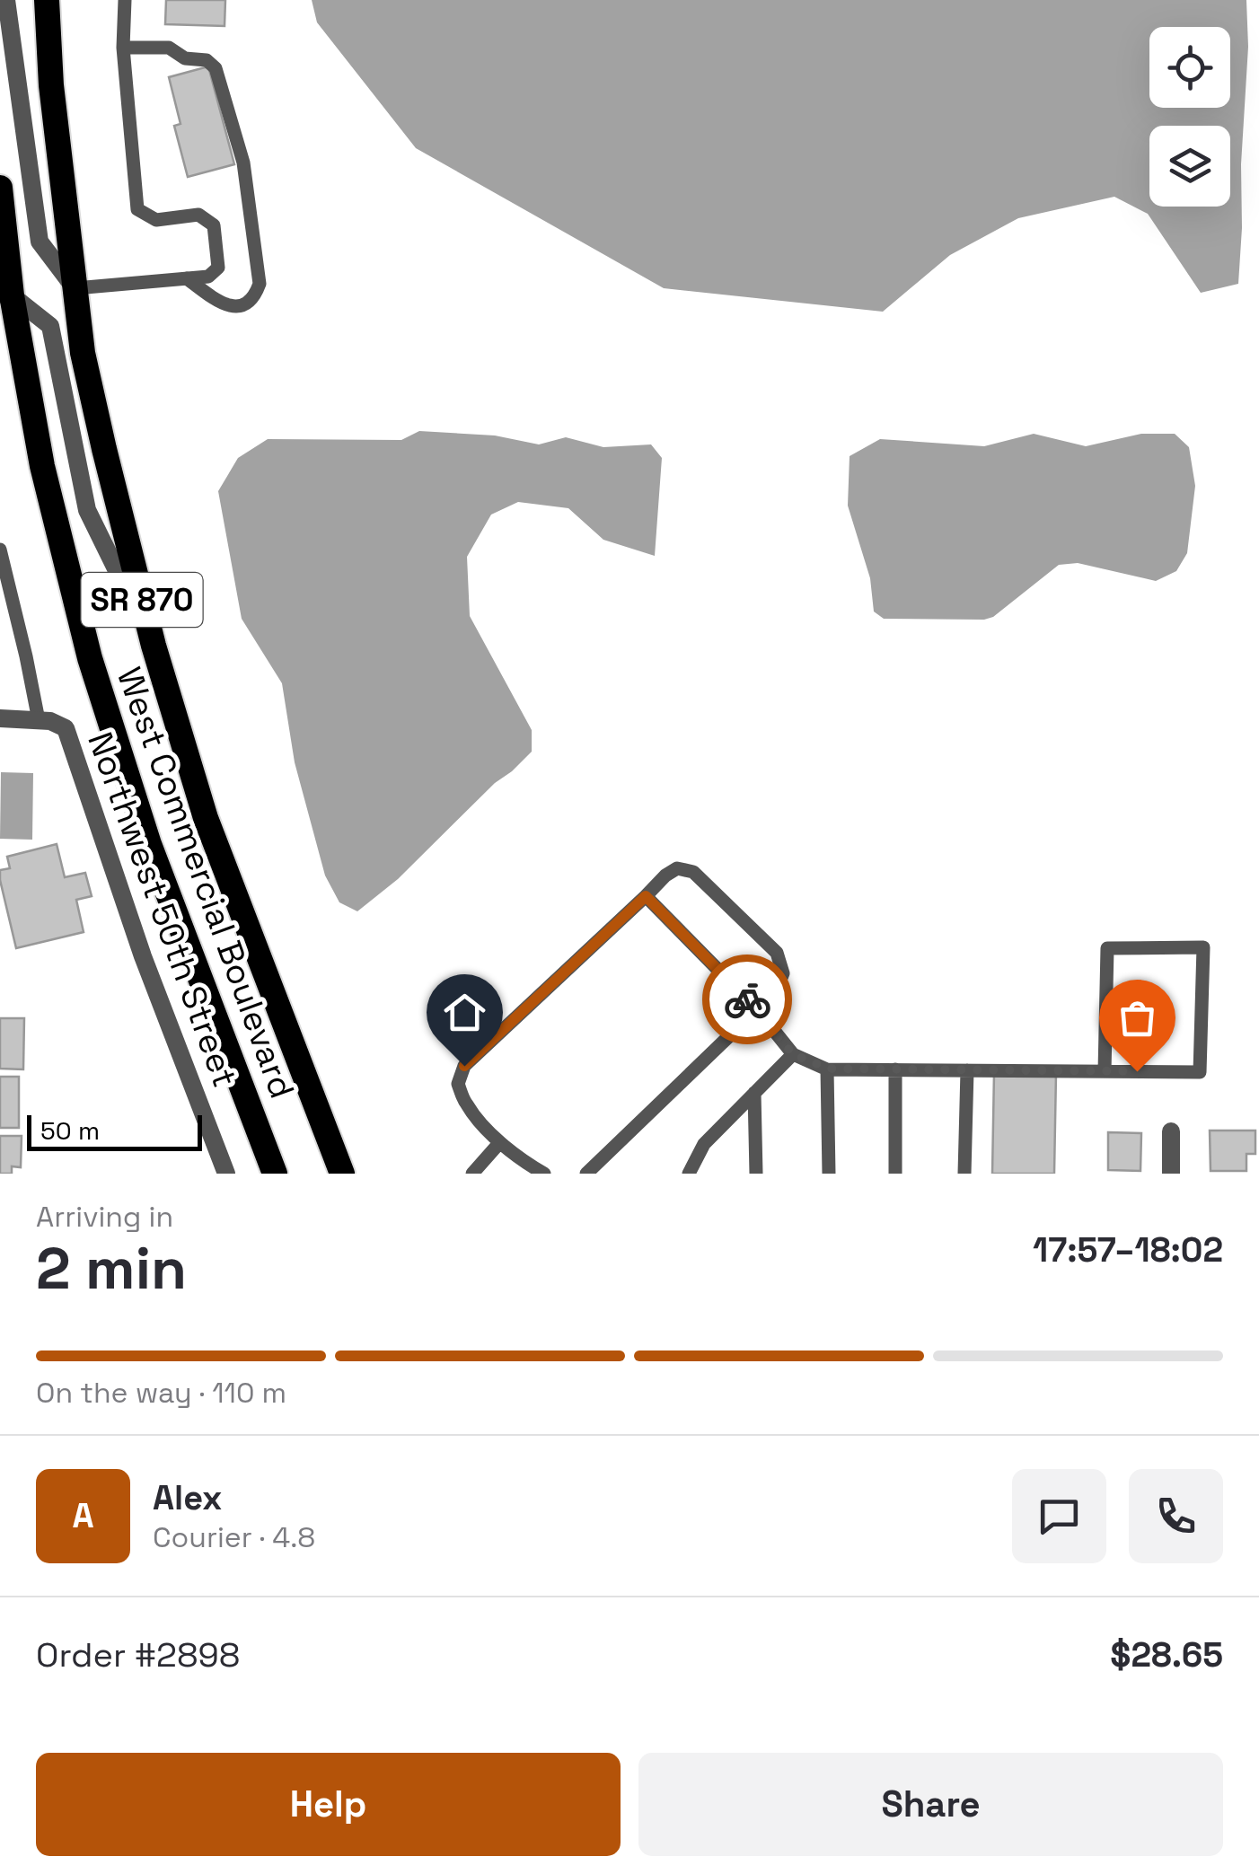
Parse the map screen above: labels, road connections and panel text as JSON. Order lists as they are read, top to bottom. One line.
{"streets":{"highway":["SR 870","West Commercial Boulevard"],"street":["Northwest 50th Street"]},"scale_bar":"50 m","page":{"scale":"50 m","heading":["2 min","Arriving in","17:57–18:02"],"panel":["Alex","Courier · 4.8","Order #2898","$28.65"],"bar":"On the way · 110 m","round":"A","buttons":["Help","Share"]}}
